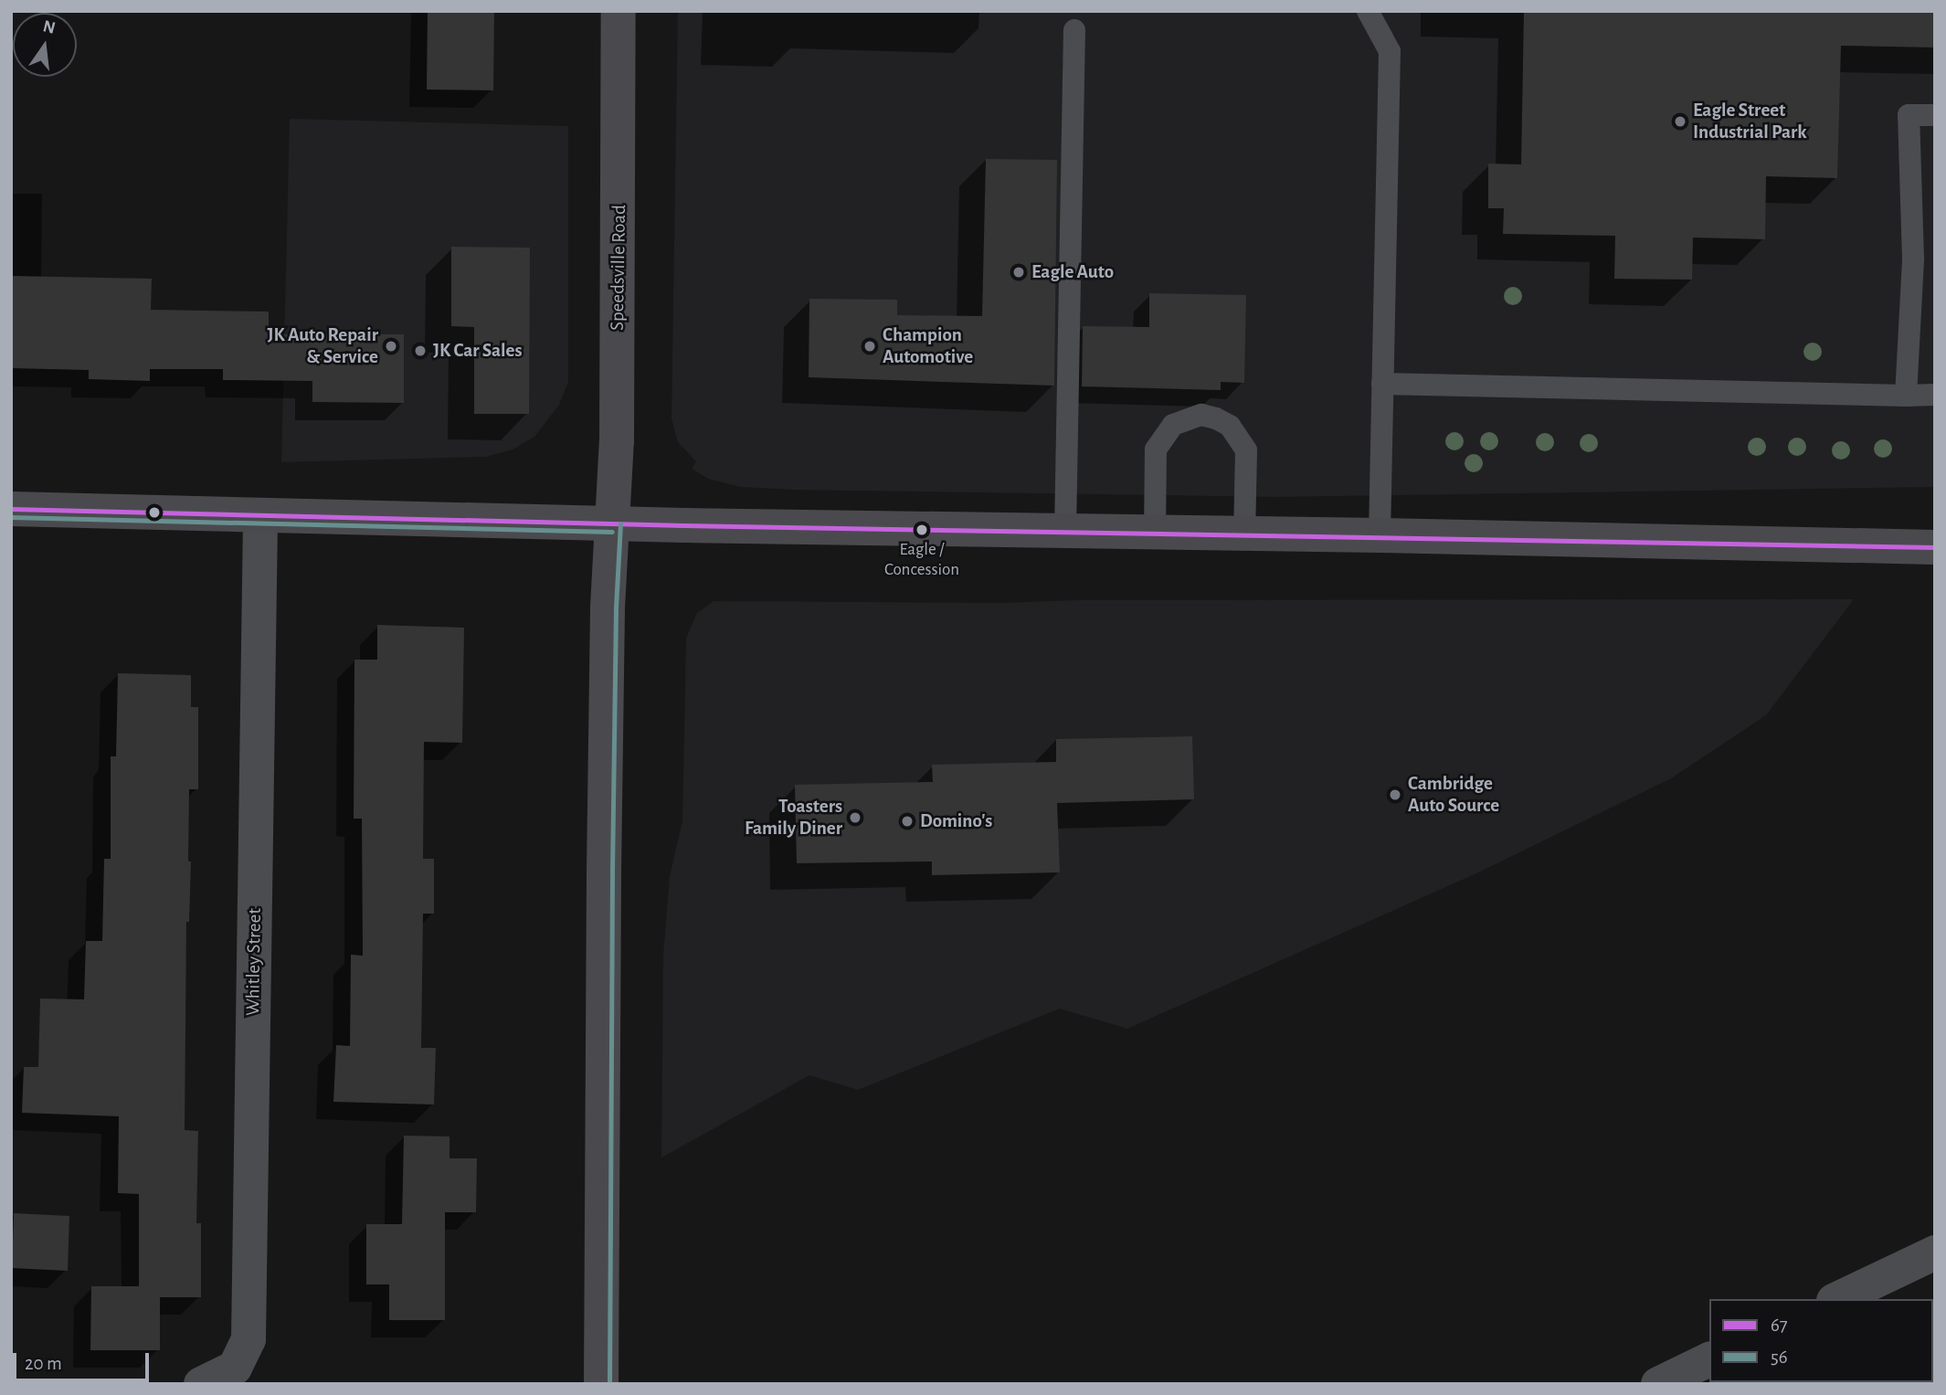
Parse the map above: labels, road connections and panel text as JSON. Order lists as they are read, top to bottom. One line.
{"streets":{"main road":["Speedsville Road"],"street":["Whitley Street"]},"places":["Eagle Street Industrial Park","Eagle Auto","JK Auto Repair & Service","Champion Automotive","JK Car Sales","Eagle / Concession","Cambridge Auto Source","Toasters Family Diner","Domino's"],"lines":["transit line 67","transit line 56"],"legend":["67","56"],"scale_bar":"20 m","north":"top"}
